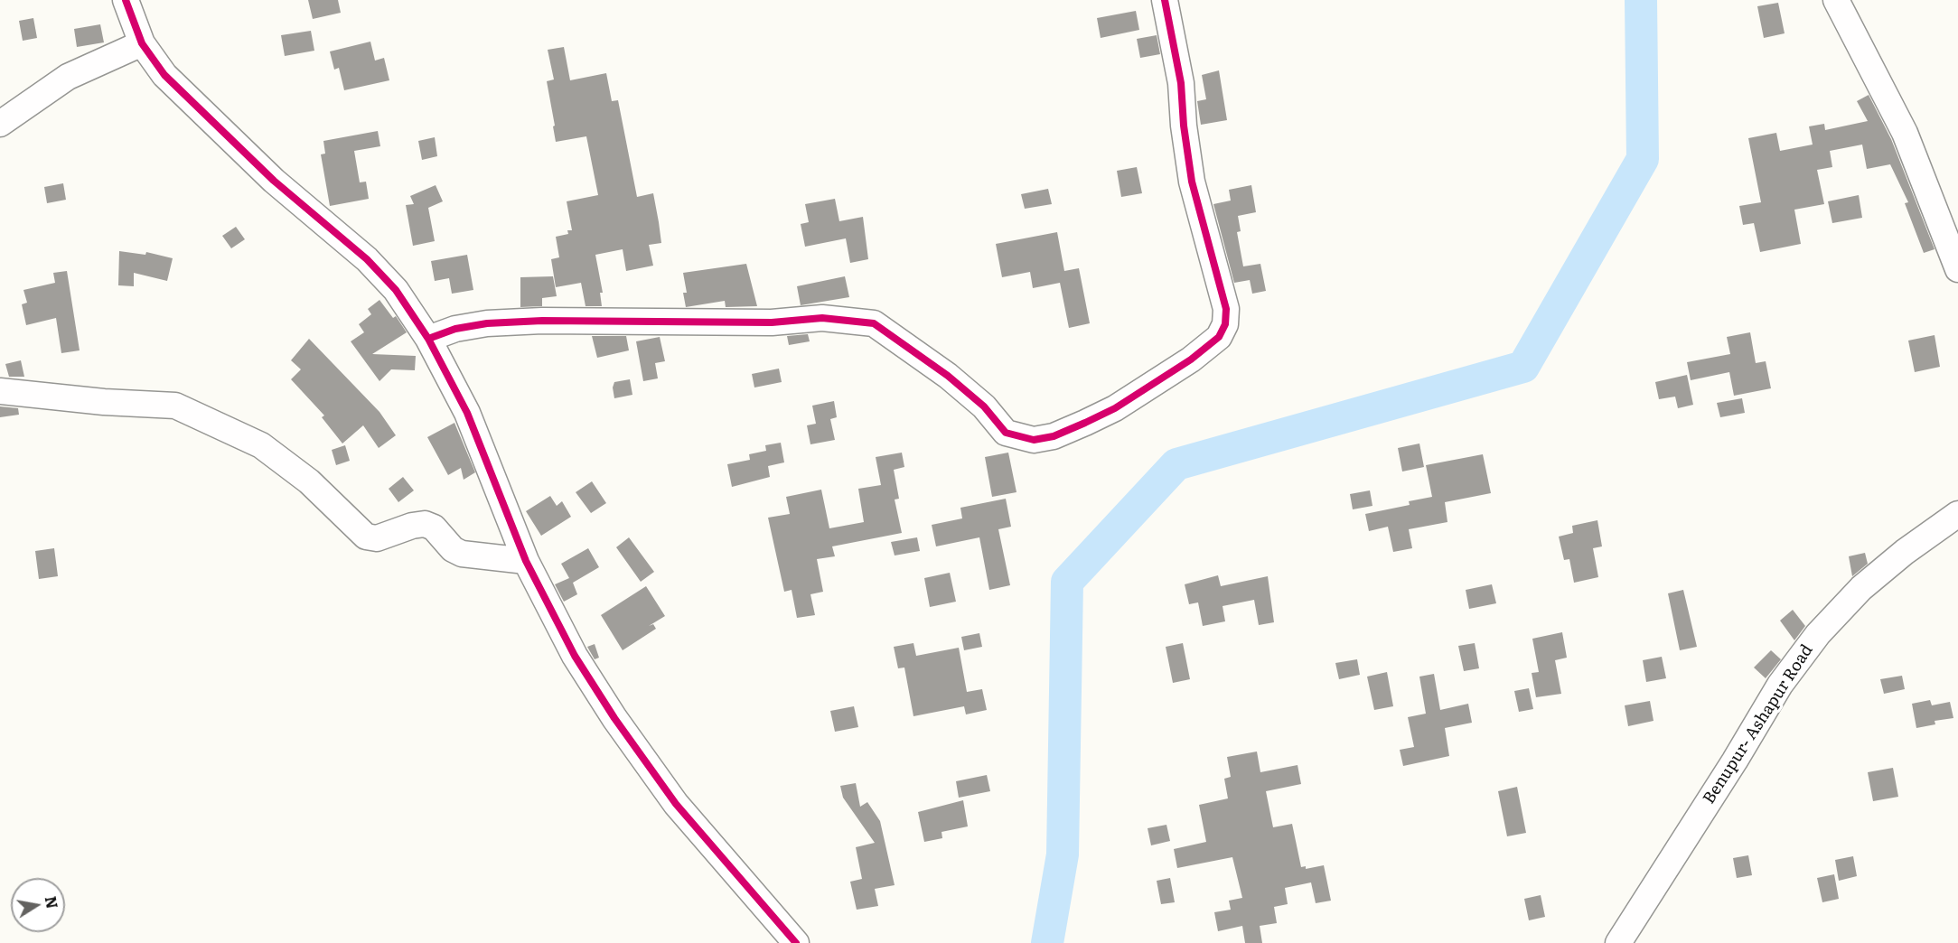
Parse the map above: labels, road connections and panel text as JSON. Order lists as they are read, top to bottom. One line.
{"streets":{"street":["Benupur- Ashapur Road"]},"north":"right"}
